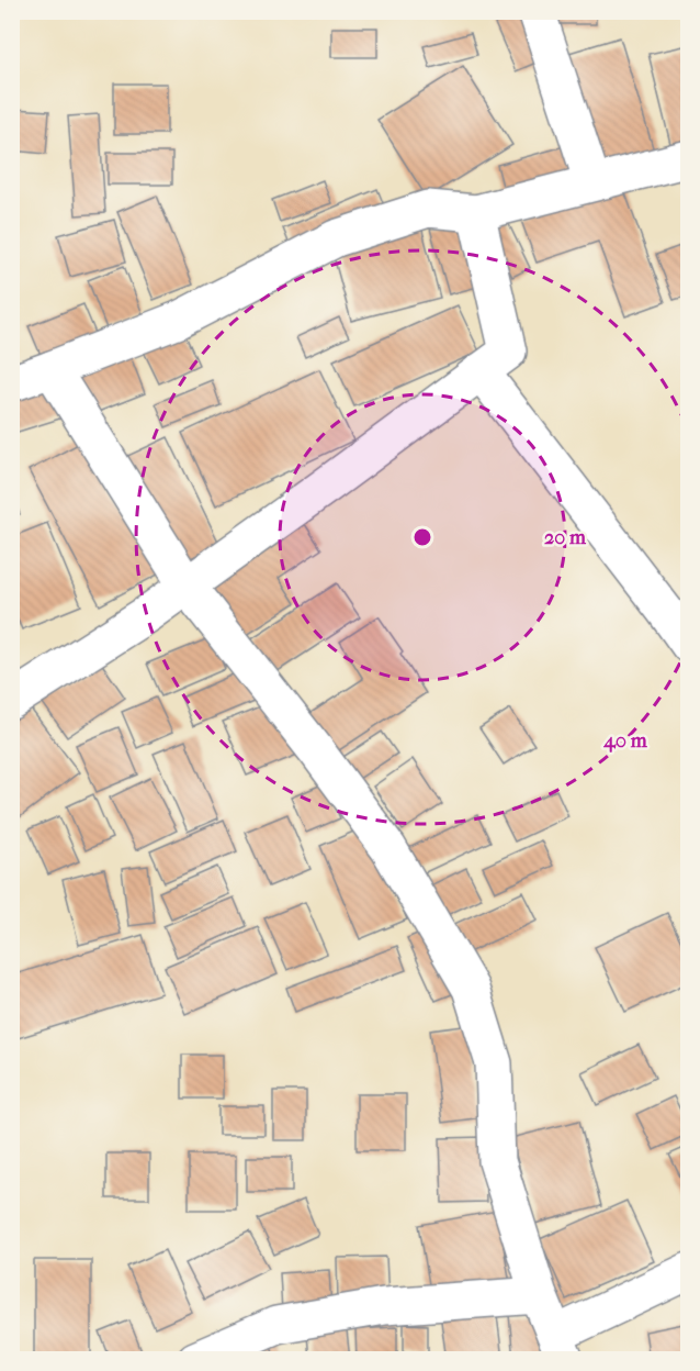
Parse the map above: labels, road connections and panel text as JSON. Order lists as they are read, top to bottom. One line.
{"rings":["20 m","40 m"]}
